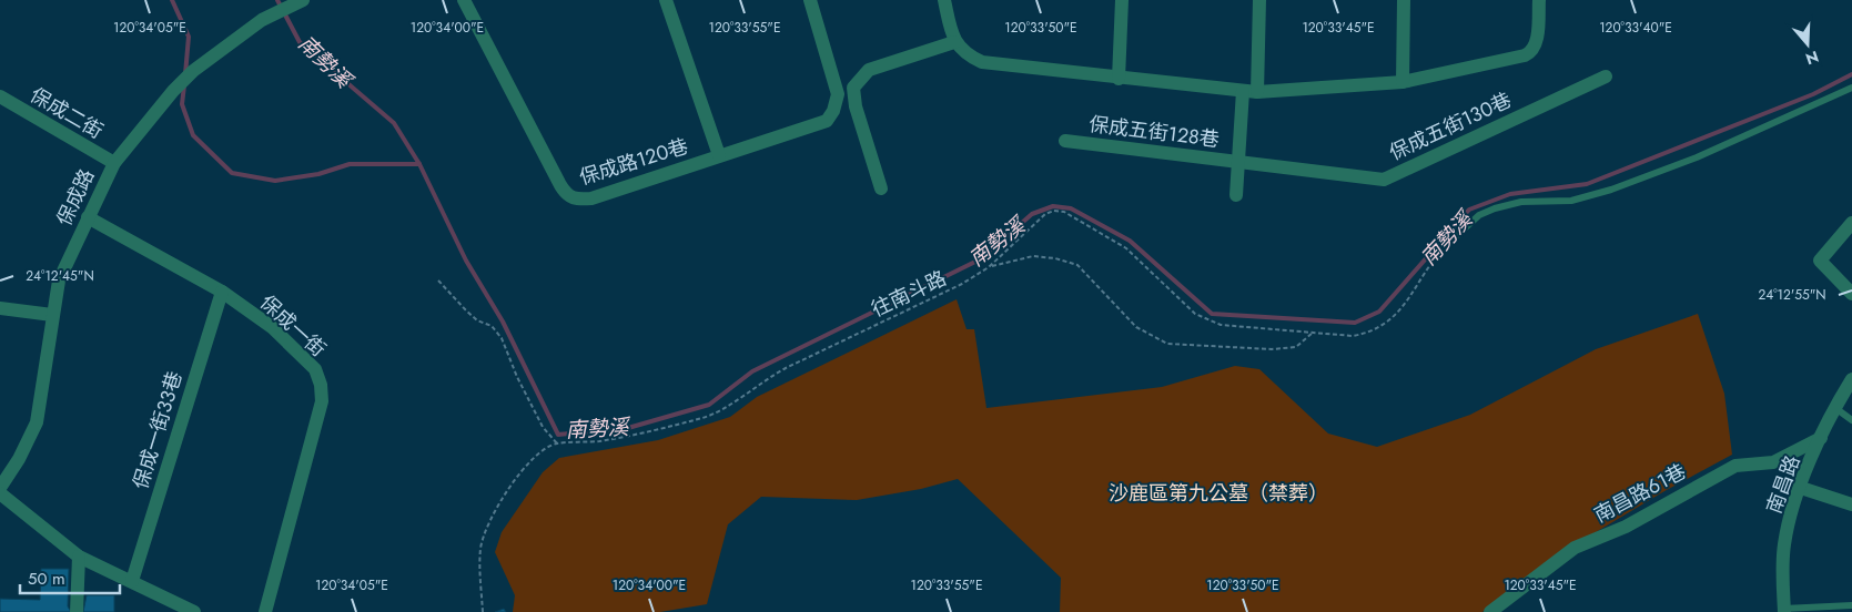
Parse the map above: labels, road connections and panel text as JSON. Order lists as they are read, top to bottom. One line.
{"streets":{"street":["保成二街","保成五街130巷","保成五街128巷","保成路120巷","保成路","保成一街","保成一街33巷","南昌路","南昌路61巷"],"path":["往南斗路"]},"crossings":[["保成二街","保成路"],["保成五街130巷","保成五街128巷"],["保成路","保成一街"],["保成一街","保成一街33巷"],["南昌路","南昌路61巷"]],"water":["南勢溪"],"parks":["沙鹿區第九公墓（禁葬）"],"scale_bar":"50 m","north":"bottom","coordinates":["120°33'40\"E","120°34'05\"E","120°34'00\"E","120°33'55\"E","120°33'50\"E","120°33'45\"E","24°12'45\"N","24°12'55\"N"]}
